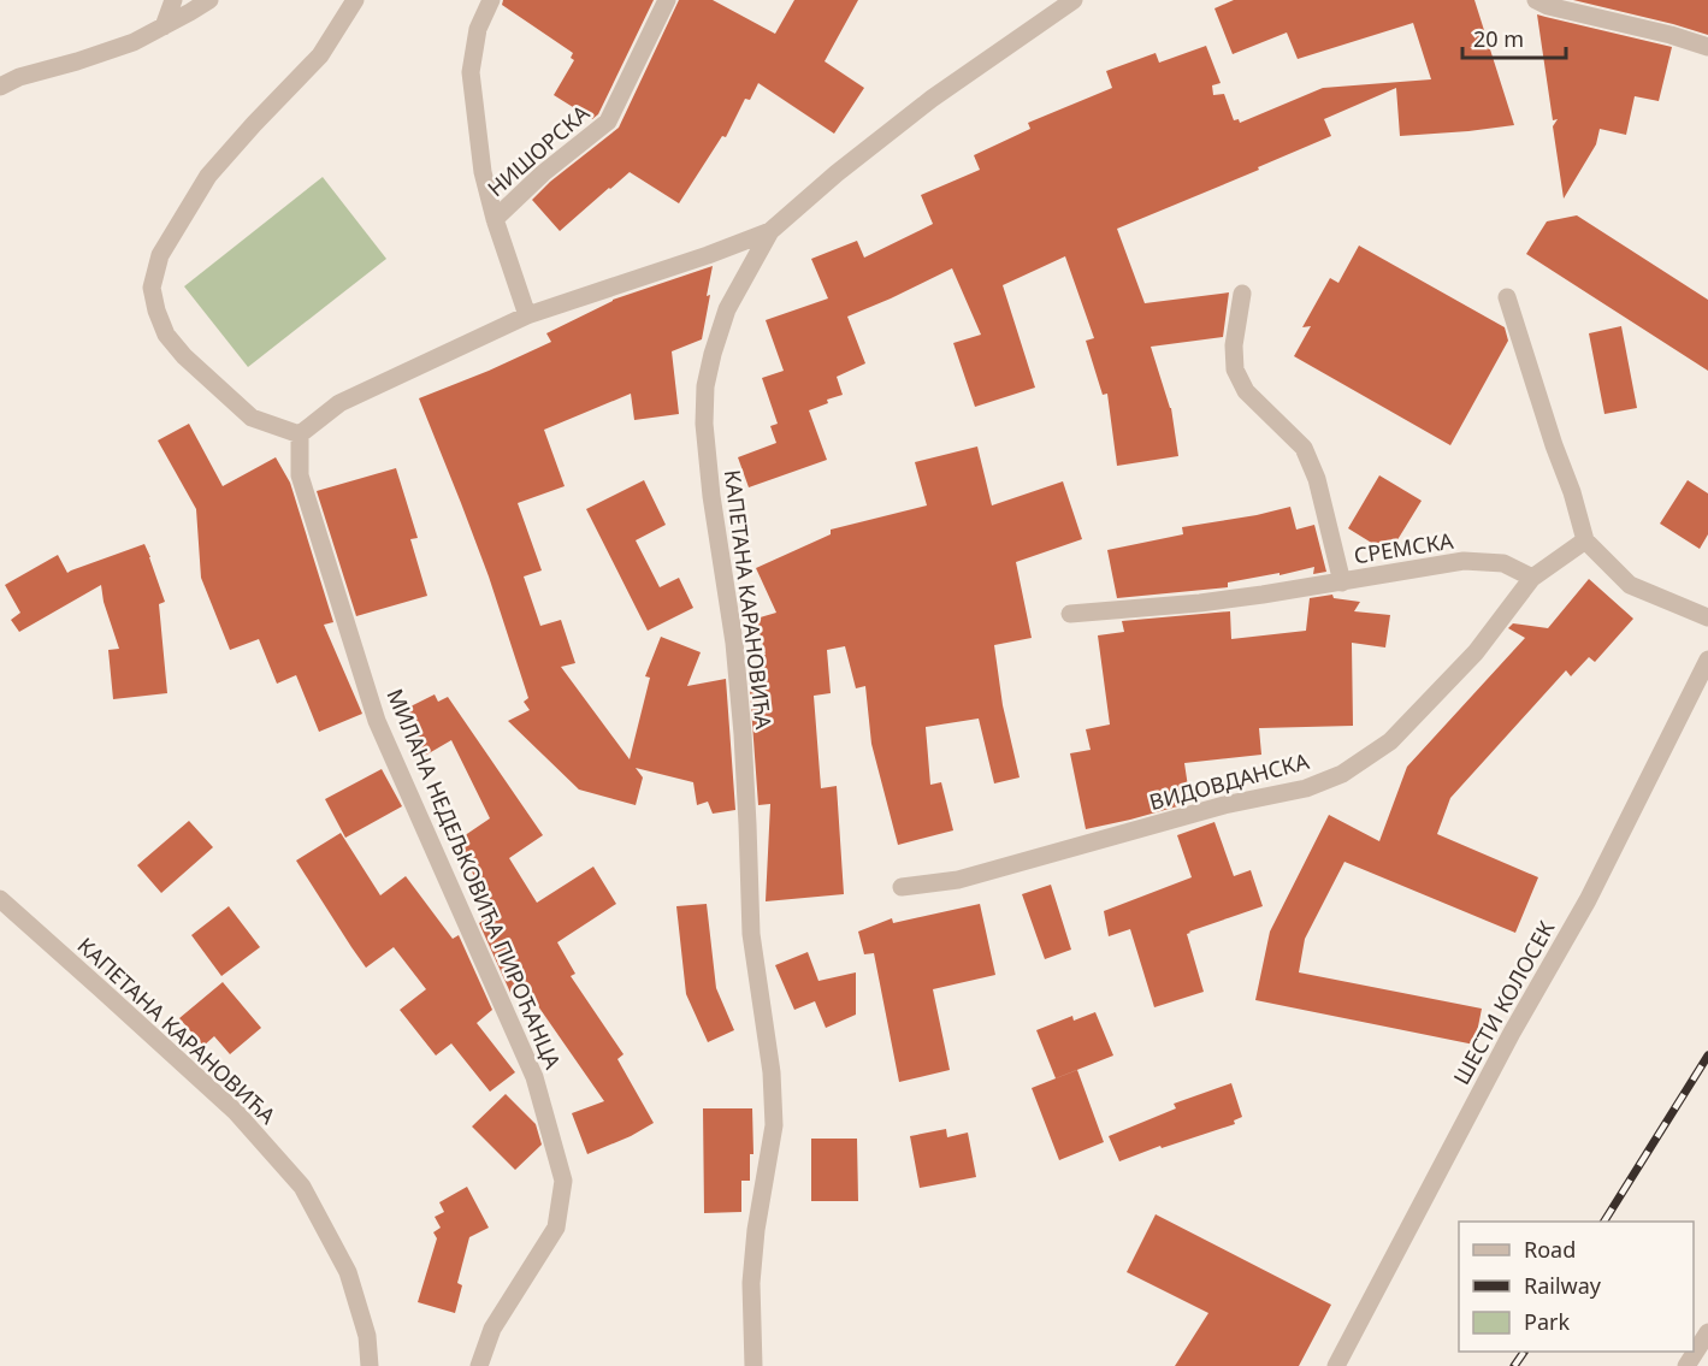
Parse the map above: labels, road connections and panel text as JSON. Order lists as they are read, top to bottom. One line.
{"streets":{"street":["НИШОРСКА","СРЕМСКА","КАПЕТАНА КАРАНОВИЋА","ВИДОВДАНСКА","МИЛАНА НЕДЕЉКОВИЋА ПИРОЋАНЦА","ШЕСТИ КОЛОСЕК"]},"crossings":[["СРЕМСКА","ВИДОВДАНСКА"]],"legend":["Road","Railway","Park"],"scale_bar":"20 m"}
